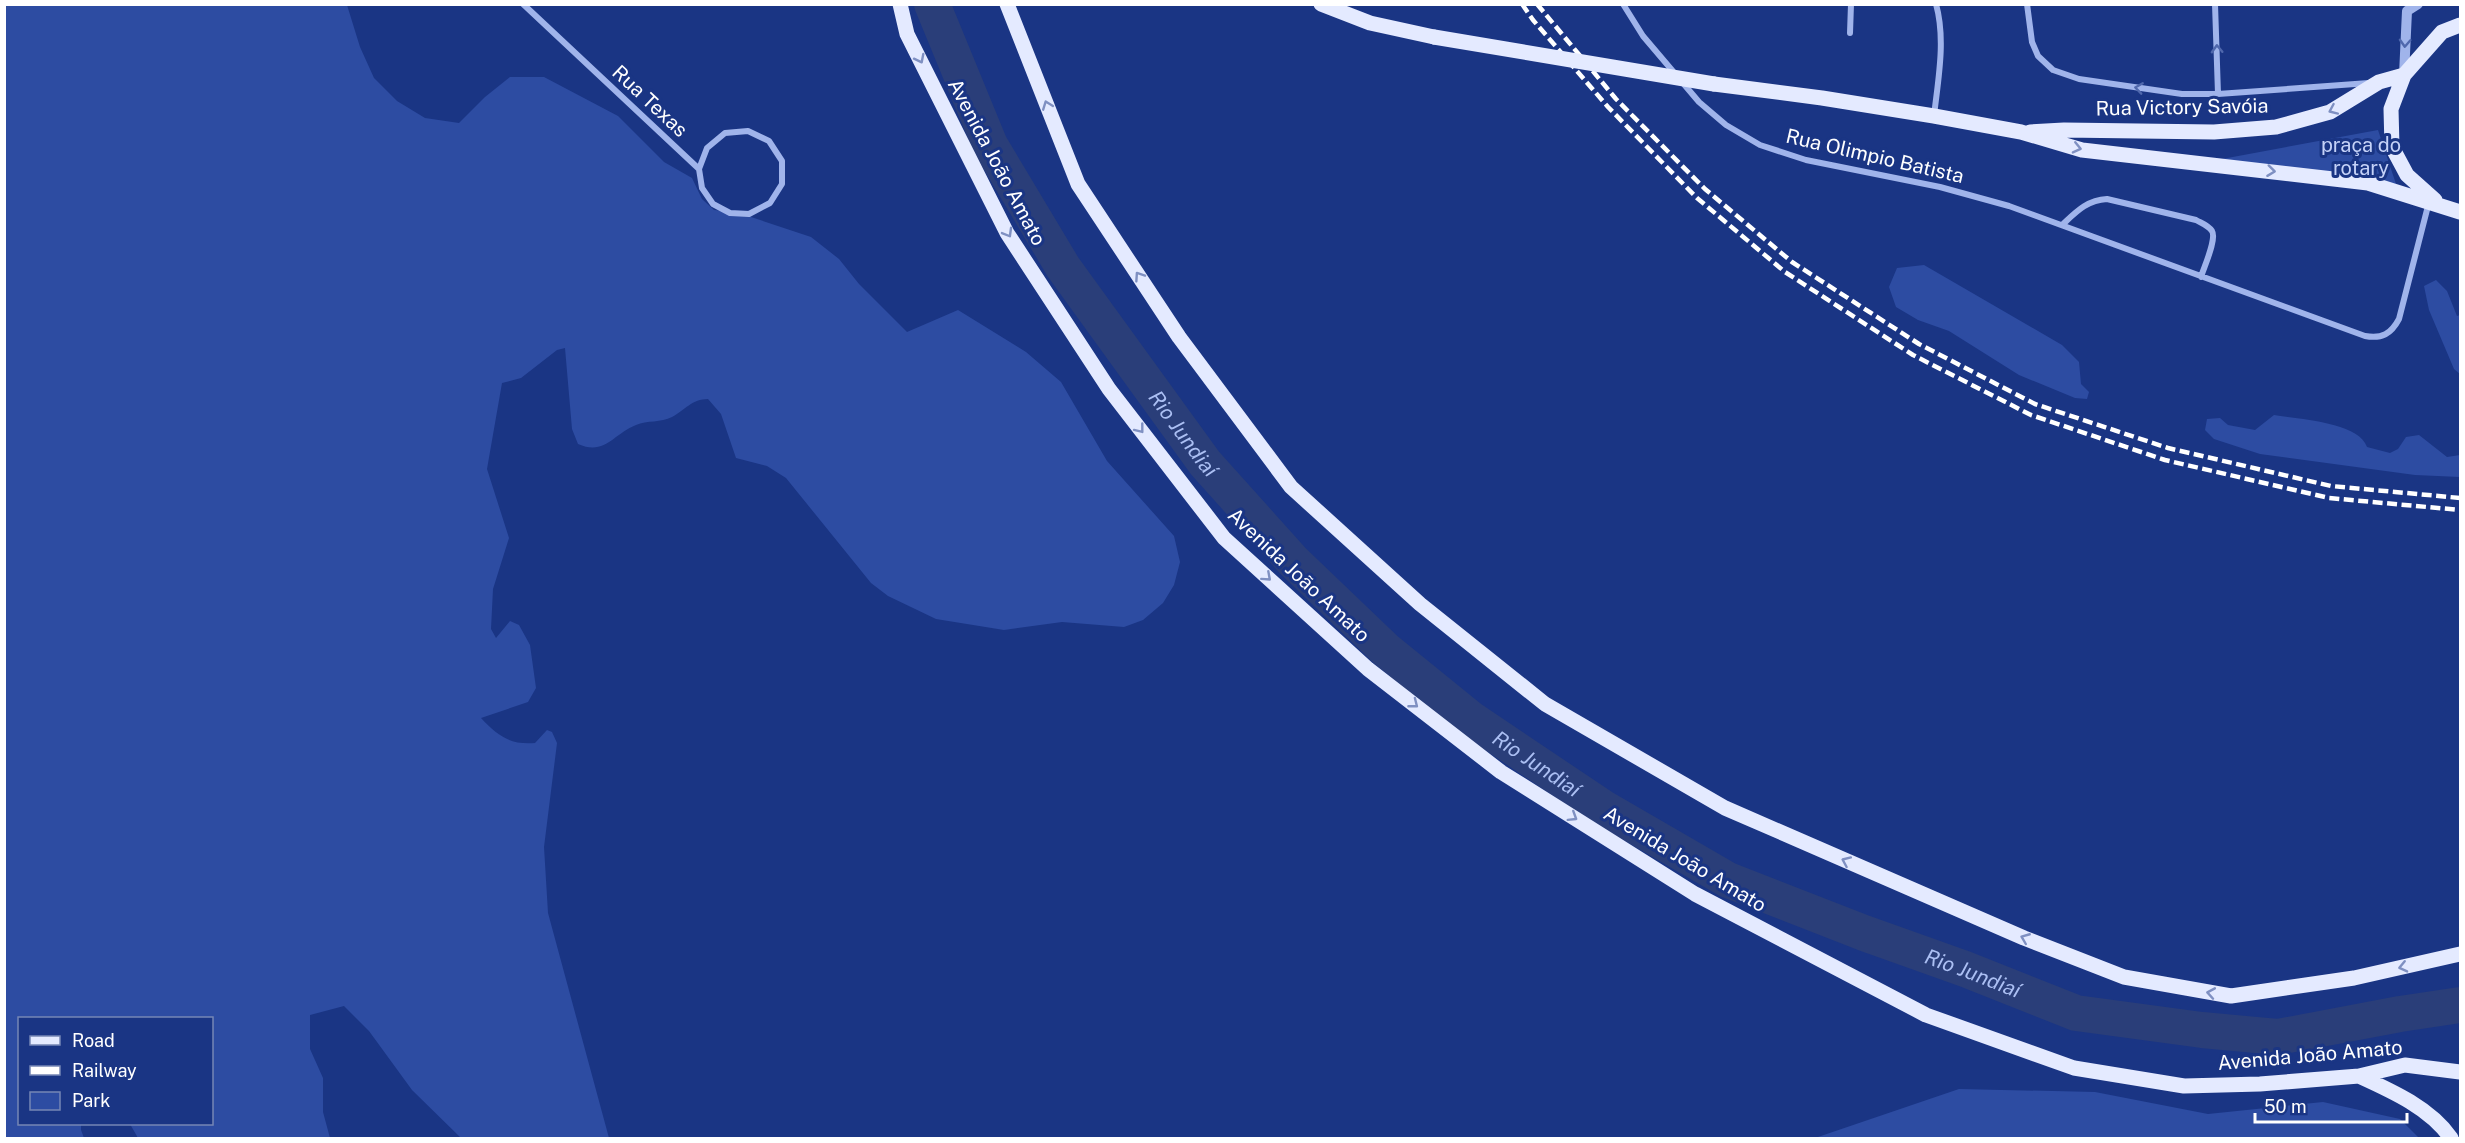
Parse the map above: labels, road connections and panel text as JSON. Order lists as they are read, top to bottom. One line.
{"streets":{"main road":["Rua Victory Savóia","Avenida João Amato"],"street":["Rua Texas","Rua Olimpio Batista"]},"water":["Rio Jundiaí"],"parks":["praça do rotary"],"legend":["Road","Railway","Park"],"scale_bar":"50 m"}
